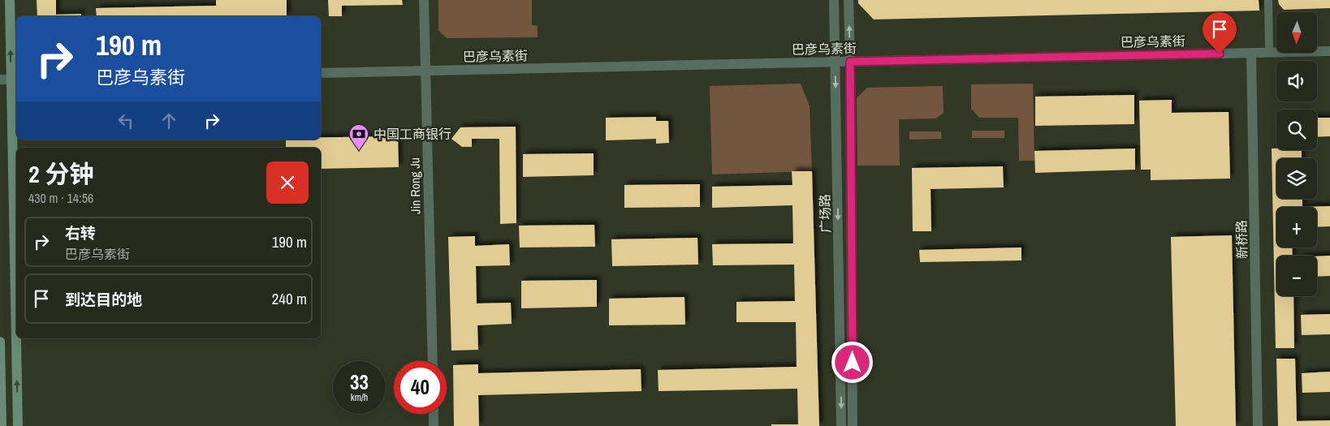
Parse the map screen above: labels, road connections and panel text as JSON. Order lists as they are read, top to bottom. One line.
{"streets":{"street":["巴彦乌素街","Jin Rong Ju","广场路","新桥路"]},"crossings":[["巴彦乌素街","Jin Rong Ju"],["巴彦乌素街","广场路"],["巴彦乌素街","新桥路"]],"places":{"bank":["中国工商银行"]},"north":"bottom","page":{"map_buttons":["+","−"],"turn":["190 m","巴彦乌素街"],"heading":["2 分钟","430 m · 14:56"],"list":[{"name":"右转","note":"巴彦乌素街","value":"190 m"},{"name":"到达目的地","value":"240 m"}],"speed":"33 km/h","limit":"40"}}
